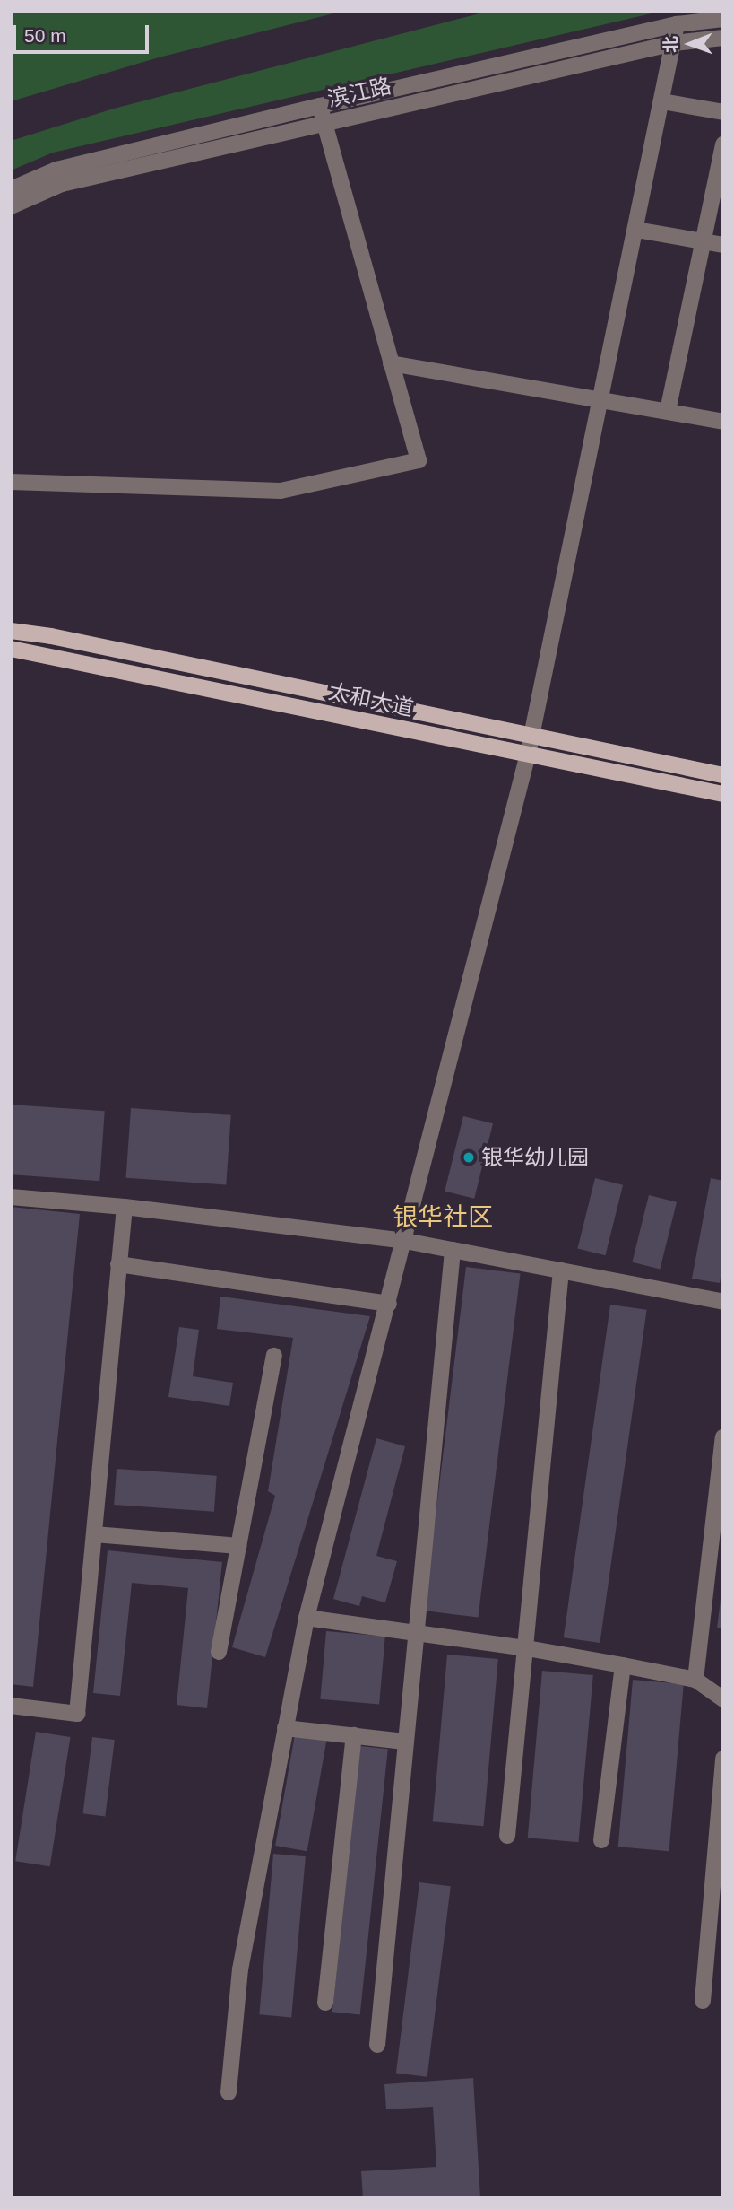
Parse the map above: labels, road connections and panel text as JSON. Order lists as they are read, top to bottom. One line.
{"streets":{"main road":["太和大道"],"street":["滨江路"]},"districts":["银华社区"],"places":["银华幼儿园"],"scale_bar":"50 m","north":"left"}
